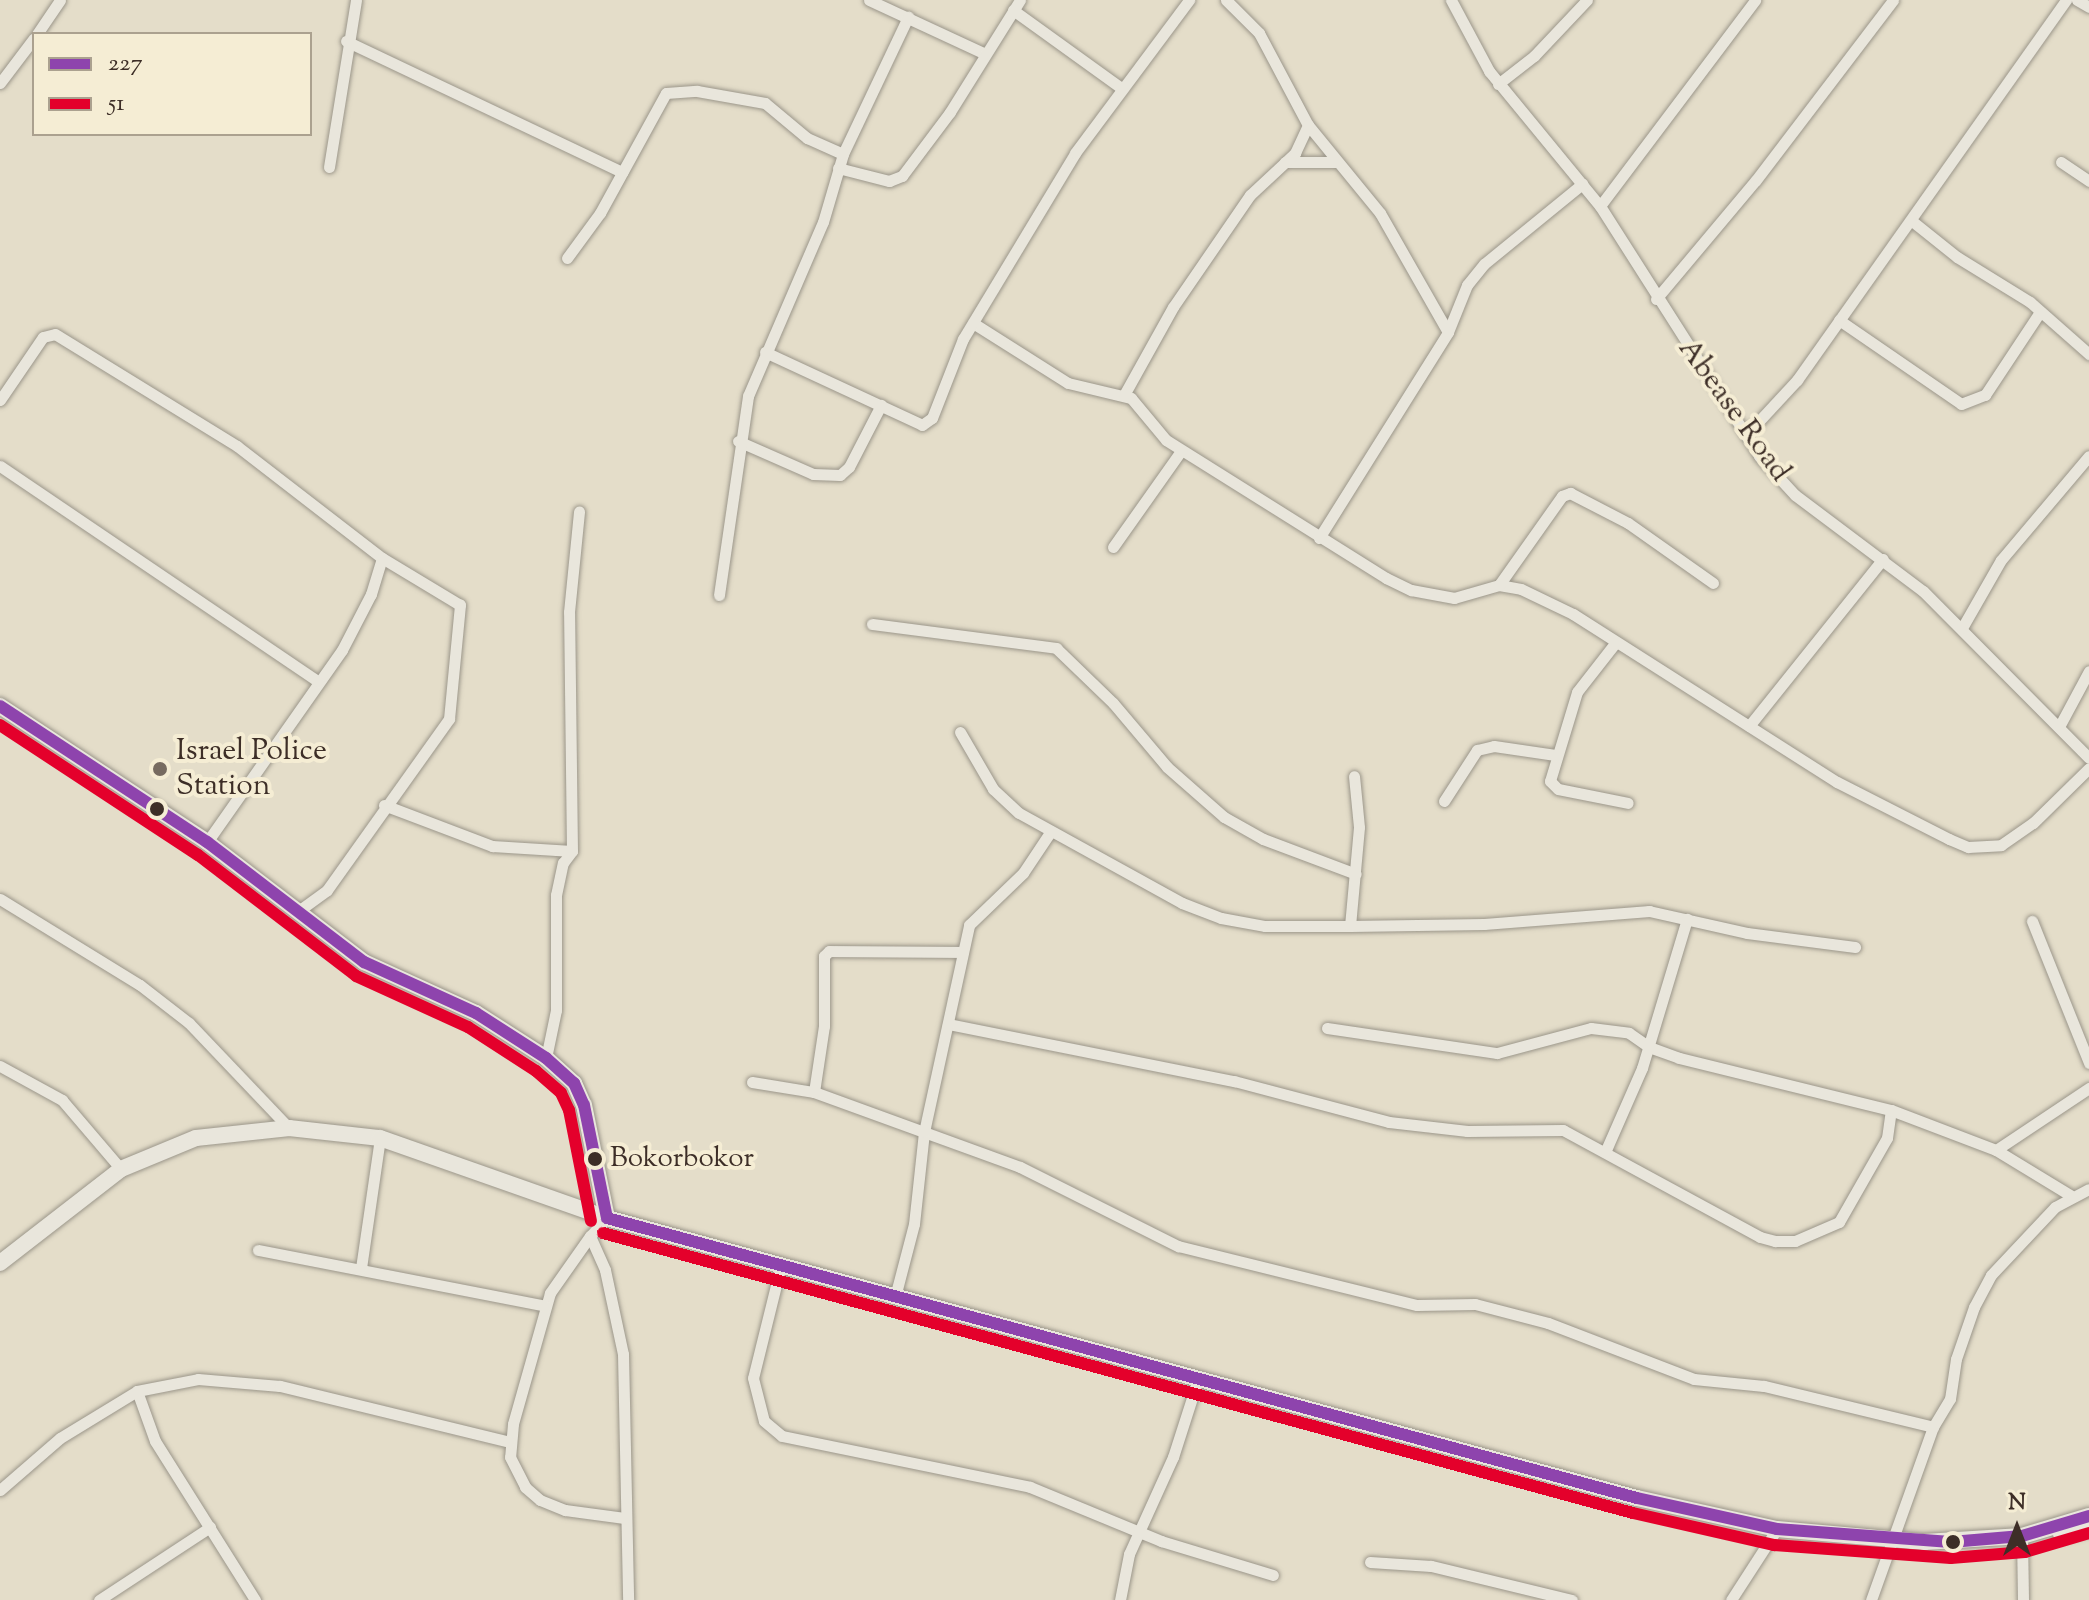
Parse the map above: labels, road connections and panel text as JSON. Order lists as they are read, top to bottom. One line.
{"streets":{"street":["Abease Road"]},"places":["Israel Police Station","Bokorbokor"],"lines":["transit line 227","transit line 51"],"legend":["227","51"],"north":"top"}
